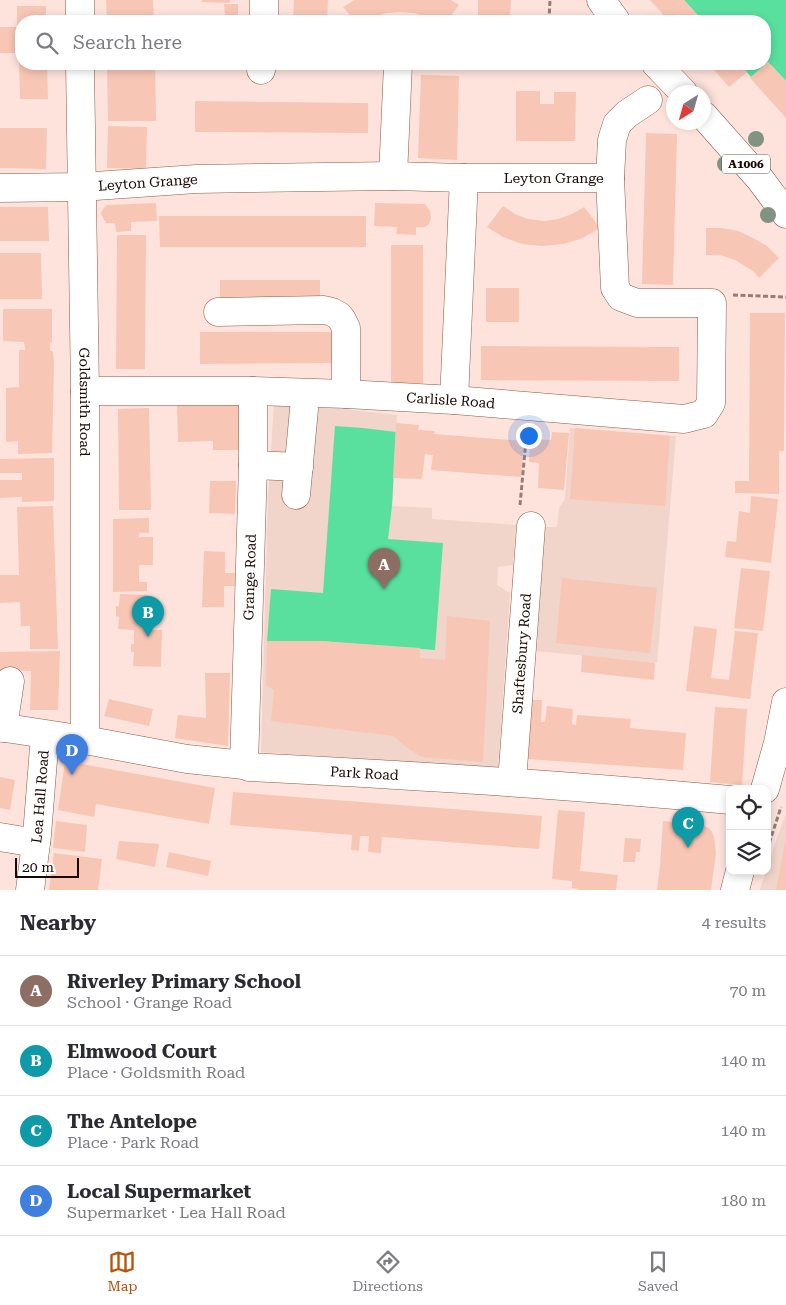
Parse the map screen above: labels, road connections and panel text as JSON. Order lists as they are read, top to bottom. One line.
{"streets":{"street":["A1006","Leyton Grange","Carlisle Road","Goldsmith Road","Grange Road","Shaftesbury Road","Park Road","Lea Hall Road"]},"crossings":[["Leyton Grange","Carlisle Road"],["Leyton Grange","Goldsmith Road"],["Carlisle Road","Goldsmith Road"],["Carlisle Road","Grange Road"],["Goldsmith Road","Park Road"],["Grange Road","Park Road"],["Shaftesbury Road","Park Road"],["Park Road","Lea Hall Road"]],"scale_bar":"20 m","north":"bottom left","page":{"search":"Search here","pins":["A","B","D","C"],"scale":"20 m","heading":["Nearby","4 results"],"list":[{"mark":"A","name":"Riverley Primary School","note":"School · Grange Road","value":"70 m"},{"mark":"B","name":"Elmwood Court","note":"Place · Goldsmith Road","value":"140 m"},{"mark":"C","name":"The Antelope","note":"Place · Park Road","value":"140 m"},{"mark":"D","name":"Local Supermarket","note":"Supermarket · Lea Hall Road","value":"180 m"}],"nav":["Map","Directions","Saved"]}}
